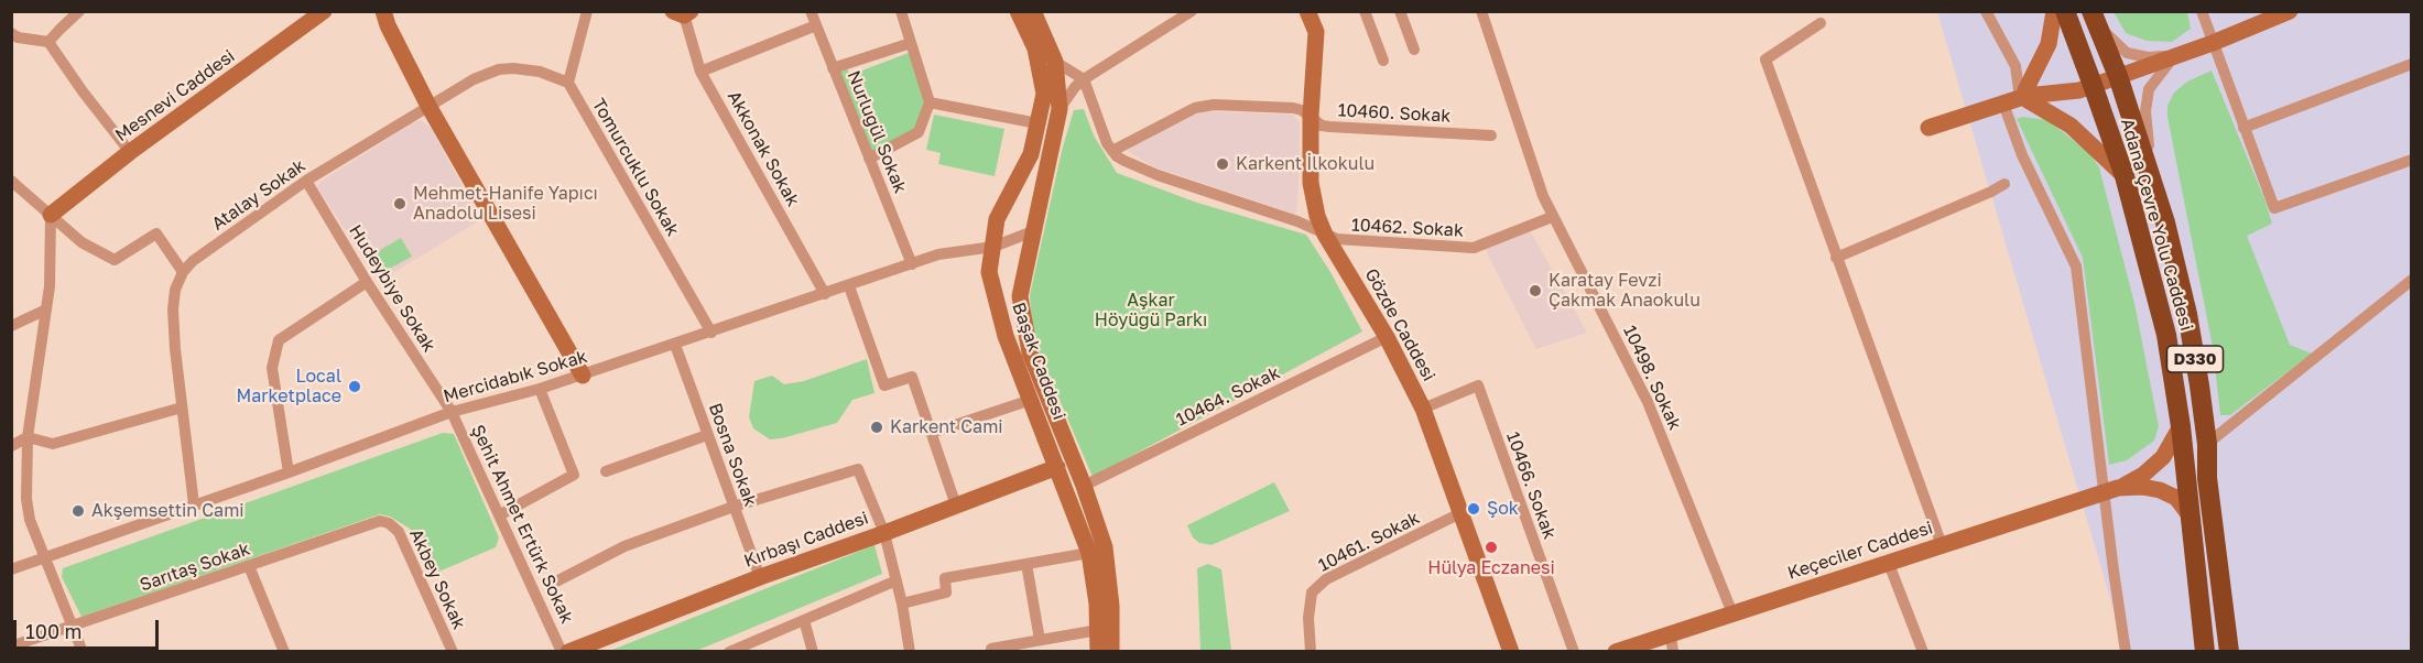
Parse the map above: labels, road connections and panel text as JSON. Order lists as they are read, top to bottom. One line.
{"streets":{"highway":["Adana Çevre Yolu Caddesi","D330"],"street":["Mesnevi Caddesi","10460. Sokak","Nurlugül Sokak","Akkonak Sokak","Tomurcuklu Sokak","Atalay Sokak","10462. Sokak","Hudeybiye Sokak","Gözde Caddesi","Başak Caddesi","Mercidabık Sokak","10498. Sokak","10464. Sokak","Bosna Sokak","10466. Sokak","Şehit Ahmet Ertürk Sokak","Kırbaşı Caddesi","10461. Sokak","Keçeciler Caddesi","Sarıtaş Sokak","Akbey Sokak"]},"crossings":[["10460. Sokak","10462. Sokak"],["10460. Sokak","Gözde Caddesi"],["Nurlugül Sokak","Mercidabık Sokak"],["Akkonak Sokak","Mercidabık Sokak"],["Tomurcuklu Sokak","Atalay Sokak"],["Tomurcuklu Sokak","Mercidabık Sokak"],["Atalay Sokak","Hudeybiye Sokak"],["10462. Sokak","Gözde Caddesi"],["10462. Sokak","10498. Sokak"],["Hudeybiye Sokak","Mercidabık Sokak"],["Hudeybiye Sokak","Şehit Ahmet Ertürk Sokak"],["Gözde Caddesi","10464. Sokak"],["Gözde Caddesi","10466. Sokak"],["Gözde Caddesi","10461. Sokak"],["Başak Caddesi","Mercidabık Sokak"],["Başak Caddesi","10464. Sokak"],["Başak Caddesi","Kırbaşı Caddesi"],["Mercidabık Sokak","Bosna Sokak"],["Mercidabık Sokak","Şehit Ahmet Ertürk Sokak"],["10498. Sokak","Keçeciler Caddesi"],["Bosna Sokak","Kırbaşı Caddesi"],["Sarıtaş Sokak","Akbey Sokak"]],"parks":["Aşkar Höyüğü Parkı"],"places":["Karkent İlkokulu","Mehmet-Hanife Yapıcı Anadolu Lisesi","Karatay Fevzi Çakmak Anaokulu","Local Marketplace","Karkent Cami","Şok","Akşemsettin Cami","Hülya Eczanesi"],"scale_bar":"100 m"}
